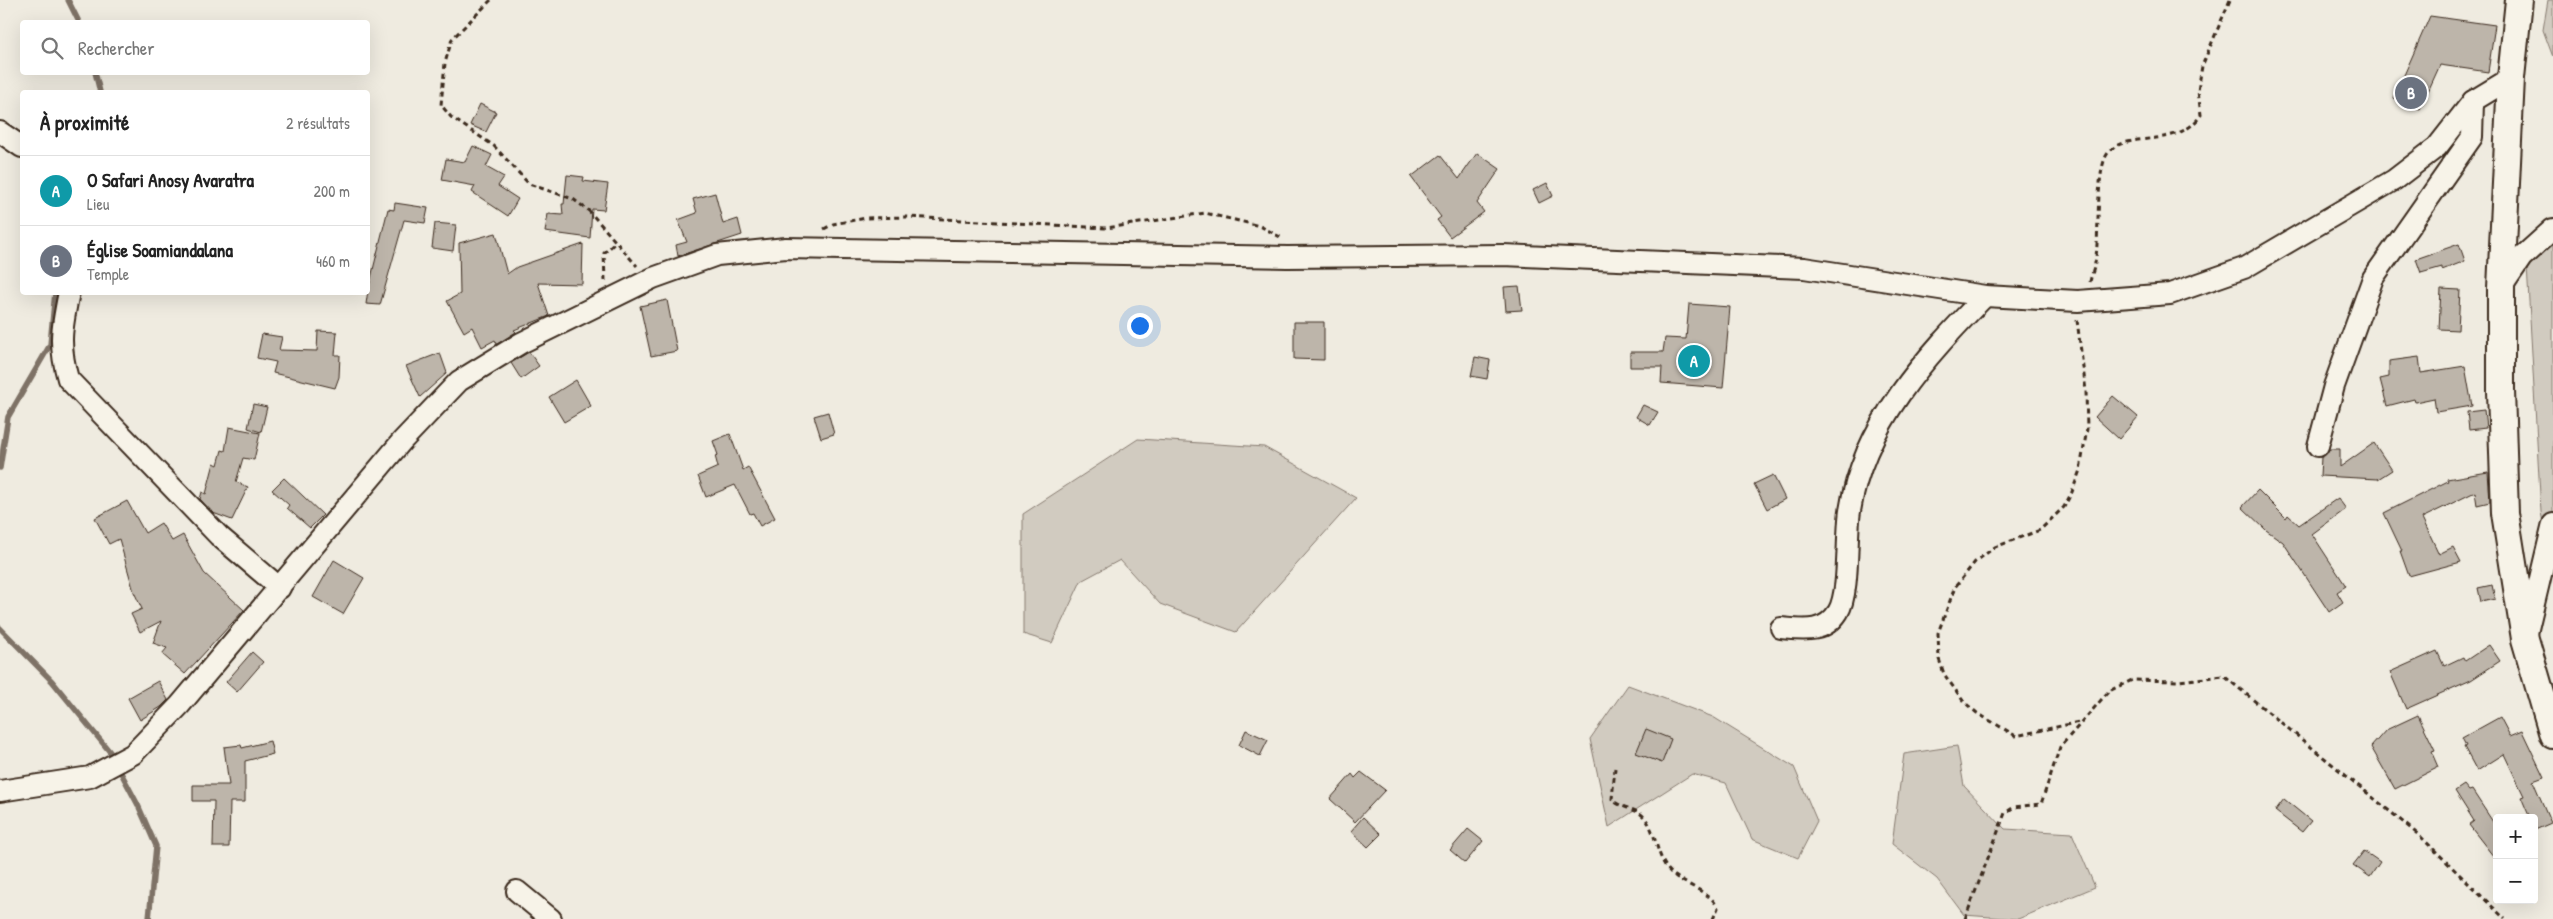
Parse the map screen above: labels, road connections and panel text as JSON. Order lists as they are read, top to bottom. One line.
{"page":{"search":"Rechercher","pins":["B","A"],"heading":["À proximité","2 résultats"],"list":[{"mark":"A","name":"O Safari Anosy Avaratra","note":"Lieu","value":"200 m"},{"mark":"B","name":"Église Soamiandalana","note":"Temple","value":"460 m"}],"map_buttons":["+","−"]}}
